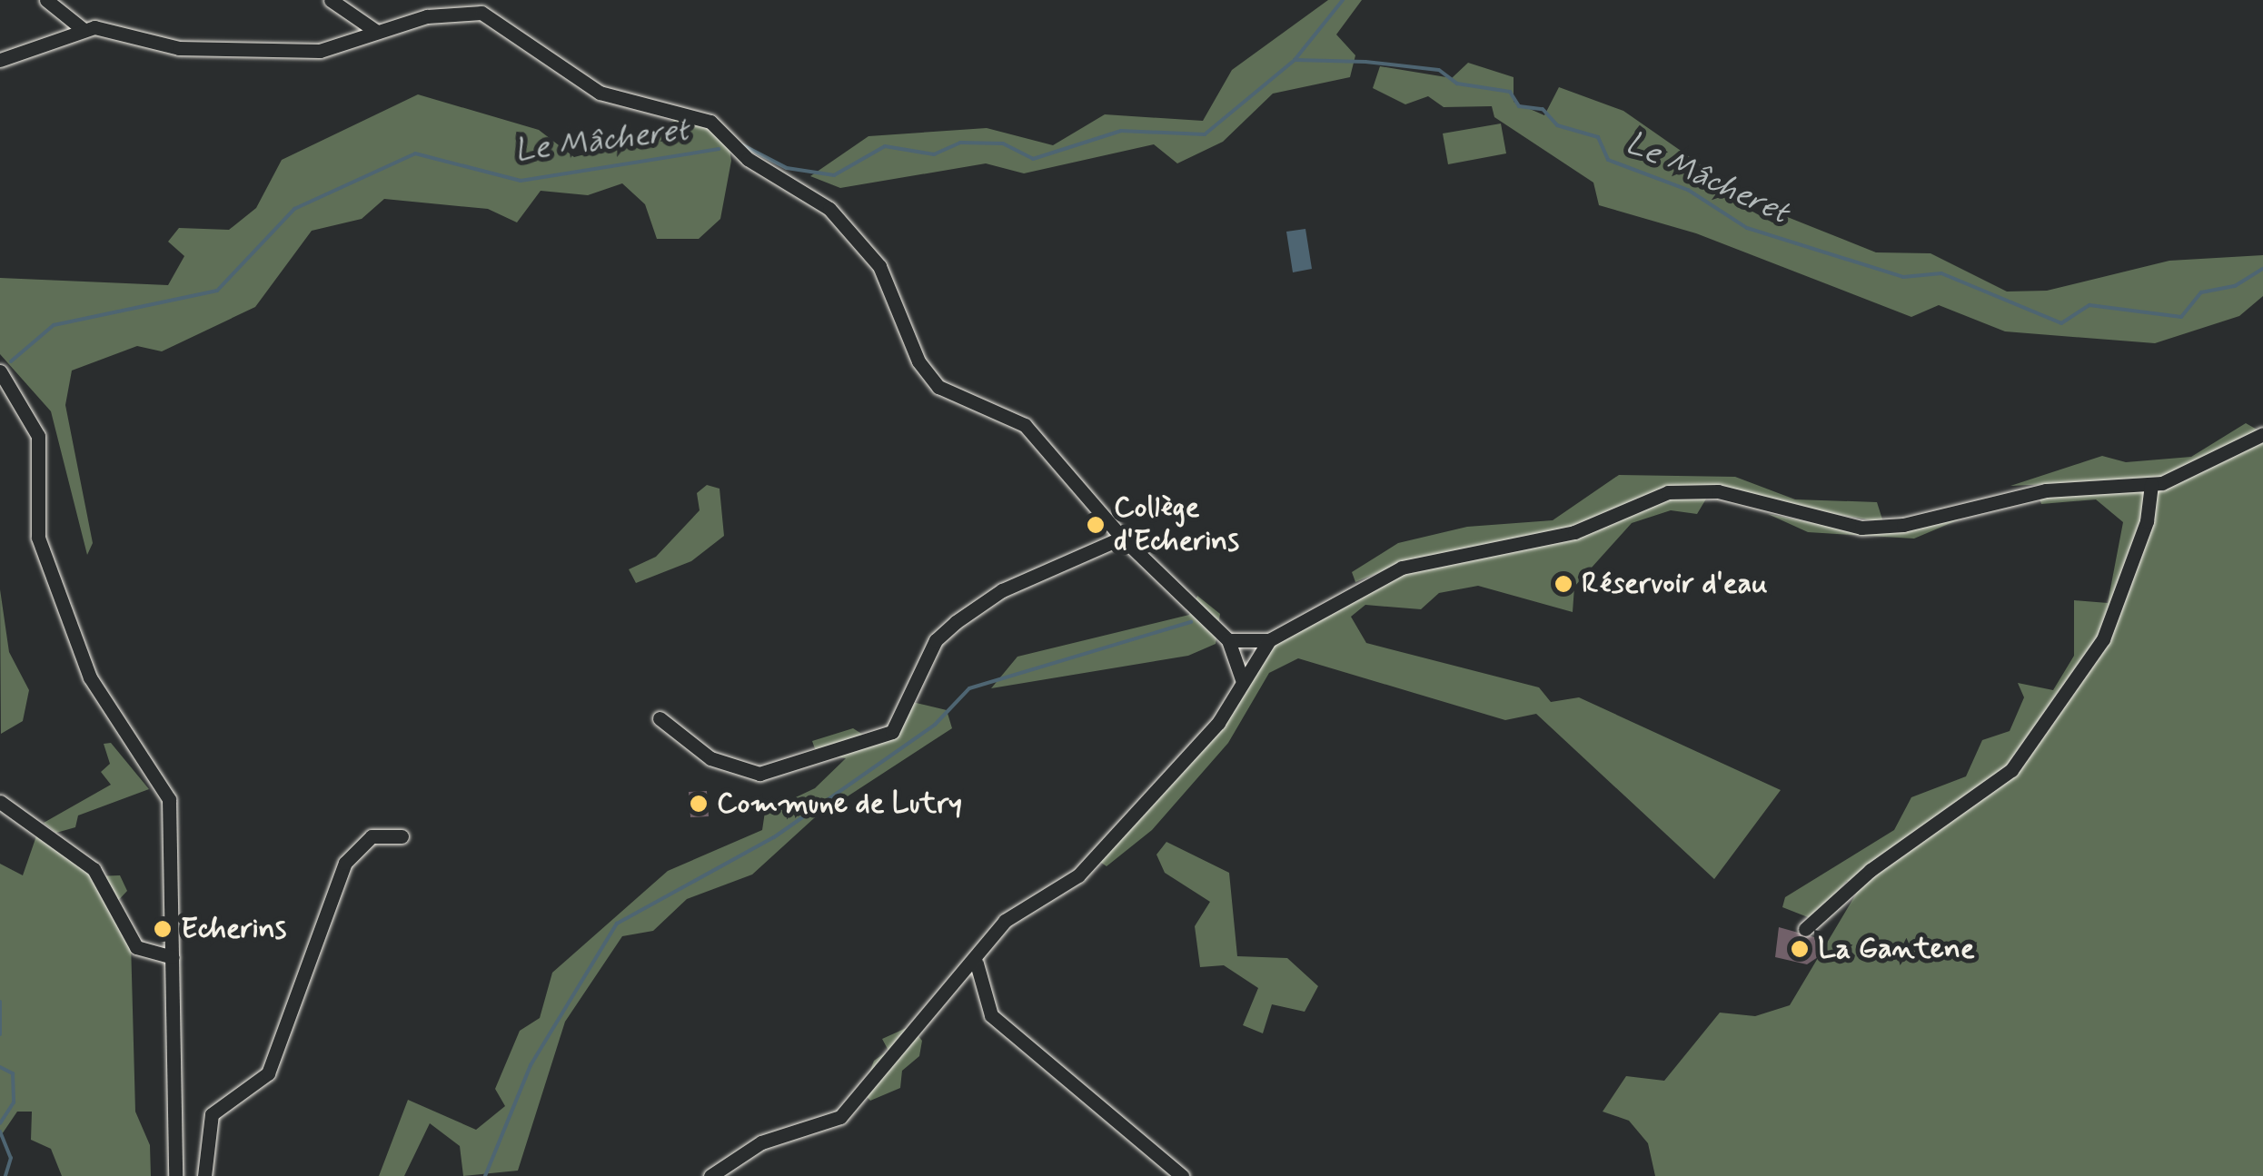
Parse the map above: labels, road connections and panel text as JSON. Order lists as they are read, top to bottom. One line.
{"water":["Le Mâcheret"],"places":["Collège d'Echerins","Réservoir d'eau","Commune de Lutry","Echerins","La Gantene"]}
